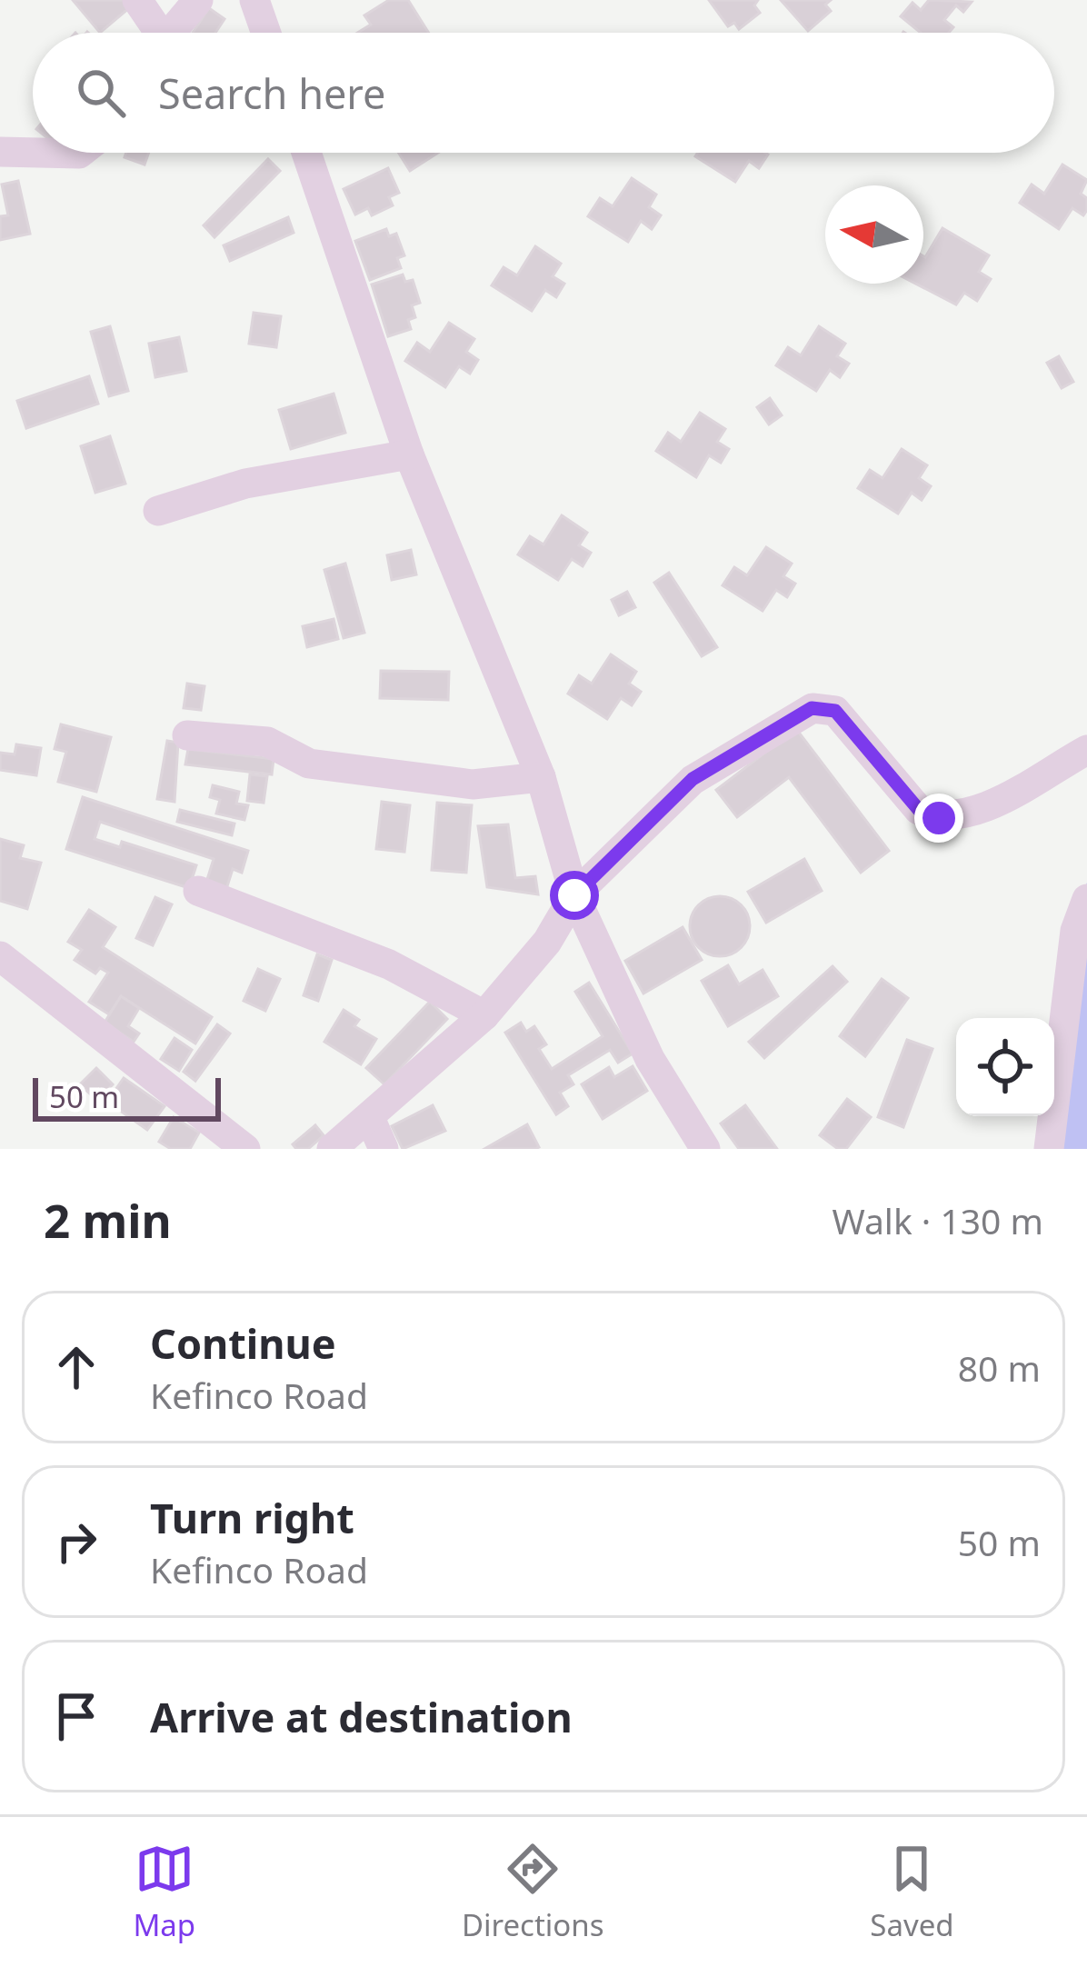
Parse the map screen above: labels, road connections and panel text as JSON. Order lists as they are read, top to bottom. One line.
{"scale_bar":"50 m","north":"left","page":{"search":"Search here","scale":"50 m","heading":["2 min","Walk · 130 m"],"list":[["Continue","Kefinco Road","80 m"],["Turn right","Kefinco Road","50 m"],"Arrive at destination"],"nav":["Map","Directions","Saved"]}}
